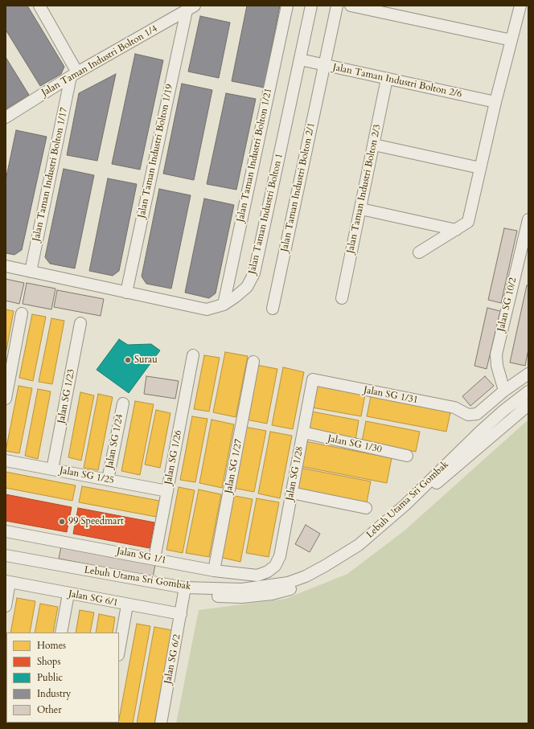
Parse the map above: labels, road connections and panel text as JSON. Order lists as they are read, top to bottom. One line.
{"streets":{"street":["Jalan Taman Industri Bolton 1/4","Jalan Taman Industri Bolton 2/6","Jalan Taman Industri Bolton 1/19","Jalan Taman Industri Bolton 1/21","Jalan Taman Industri Bolton 1/17","Jalan Taman Industri Bolton 2/1","Jalan Taman Industri Bolton 2/3","Jalan Taman Industri Bolton 1","Jalan SG 10/2","Jalan SG 1/31","Jalan SG 1/23","Jalan SG 1/24","Jalan SG 1/30","Jalan SG 1/26","Jalan SG 1/27","Jalan SG 1/28","Jalan SG 1/25","Lebuh Utama Sri Gombak","Jalan SG 1/1","Jalan SG 6/1","Jalan SG 6/2"]},"crossings":[["Jalan Taman Industri Bolton 1/4","Jalan Taman Industri Bolton 1/19"],["Jalan Taman Industri Bolton 1/4","Jalan Taman Industri Bolton 1/17"],["Jalan Taman Industri Bolton 2/6","Jalan Taman Industri Bolton 2/1"],["Jalan Taman Industri Bolton 2/6","Jalan Taman Industri Bolton 2/3"],["Jalan Taman Industri Bolton 2/6","Jalan Taman Industri Bolton 1"],["Jalan Taman Industri Bolton 1/19","Jalan Taman Industri Bolton 1"],["Jalan Taman Industri Bolton 1/21","Jalan Taman Industri Bolton 1"],["Jalan Taman Industri Bolton 1/17","Jalan Taman Industri Bolton 1"],["Jalan SG 10/2","Jalan SG 1/31"],["Jalan SG 1/31","Jalan SG 1/28"],["Jalan SG 1/23","Jalan SG 1/25"],["Jalan SG 1/24","Jalan SG 1/25"],["Jalan SG 1/30","Jalan SG 1/28"],["Jalan SG 1/26","Jalan SG 1/25"],["Jalan SG 1/26","Jalan SG 1/1"],["Jalan SG 1/27","Jalan SG 1/1"],["Jalan SG 1/28","Jalan SG 1/1"],["Lebuh Utama Sri Gombak","Jalan SG 6/2"],["Jalan SG 6/1","Jalan SG 6/2"]],"places":["Surau","99 Speedmart"],"legend":["Homes","Shops","Public","Industry","Other"]}
